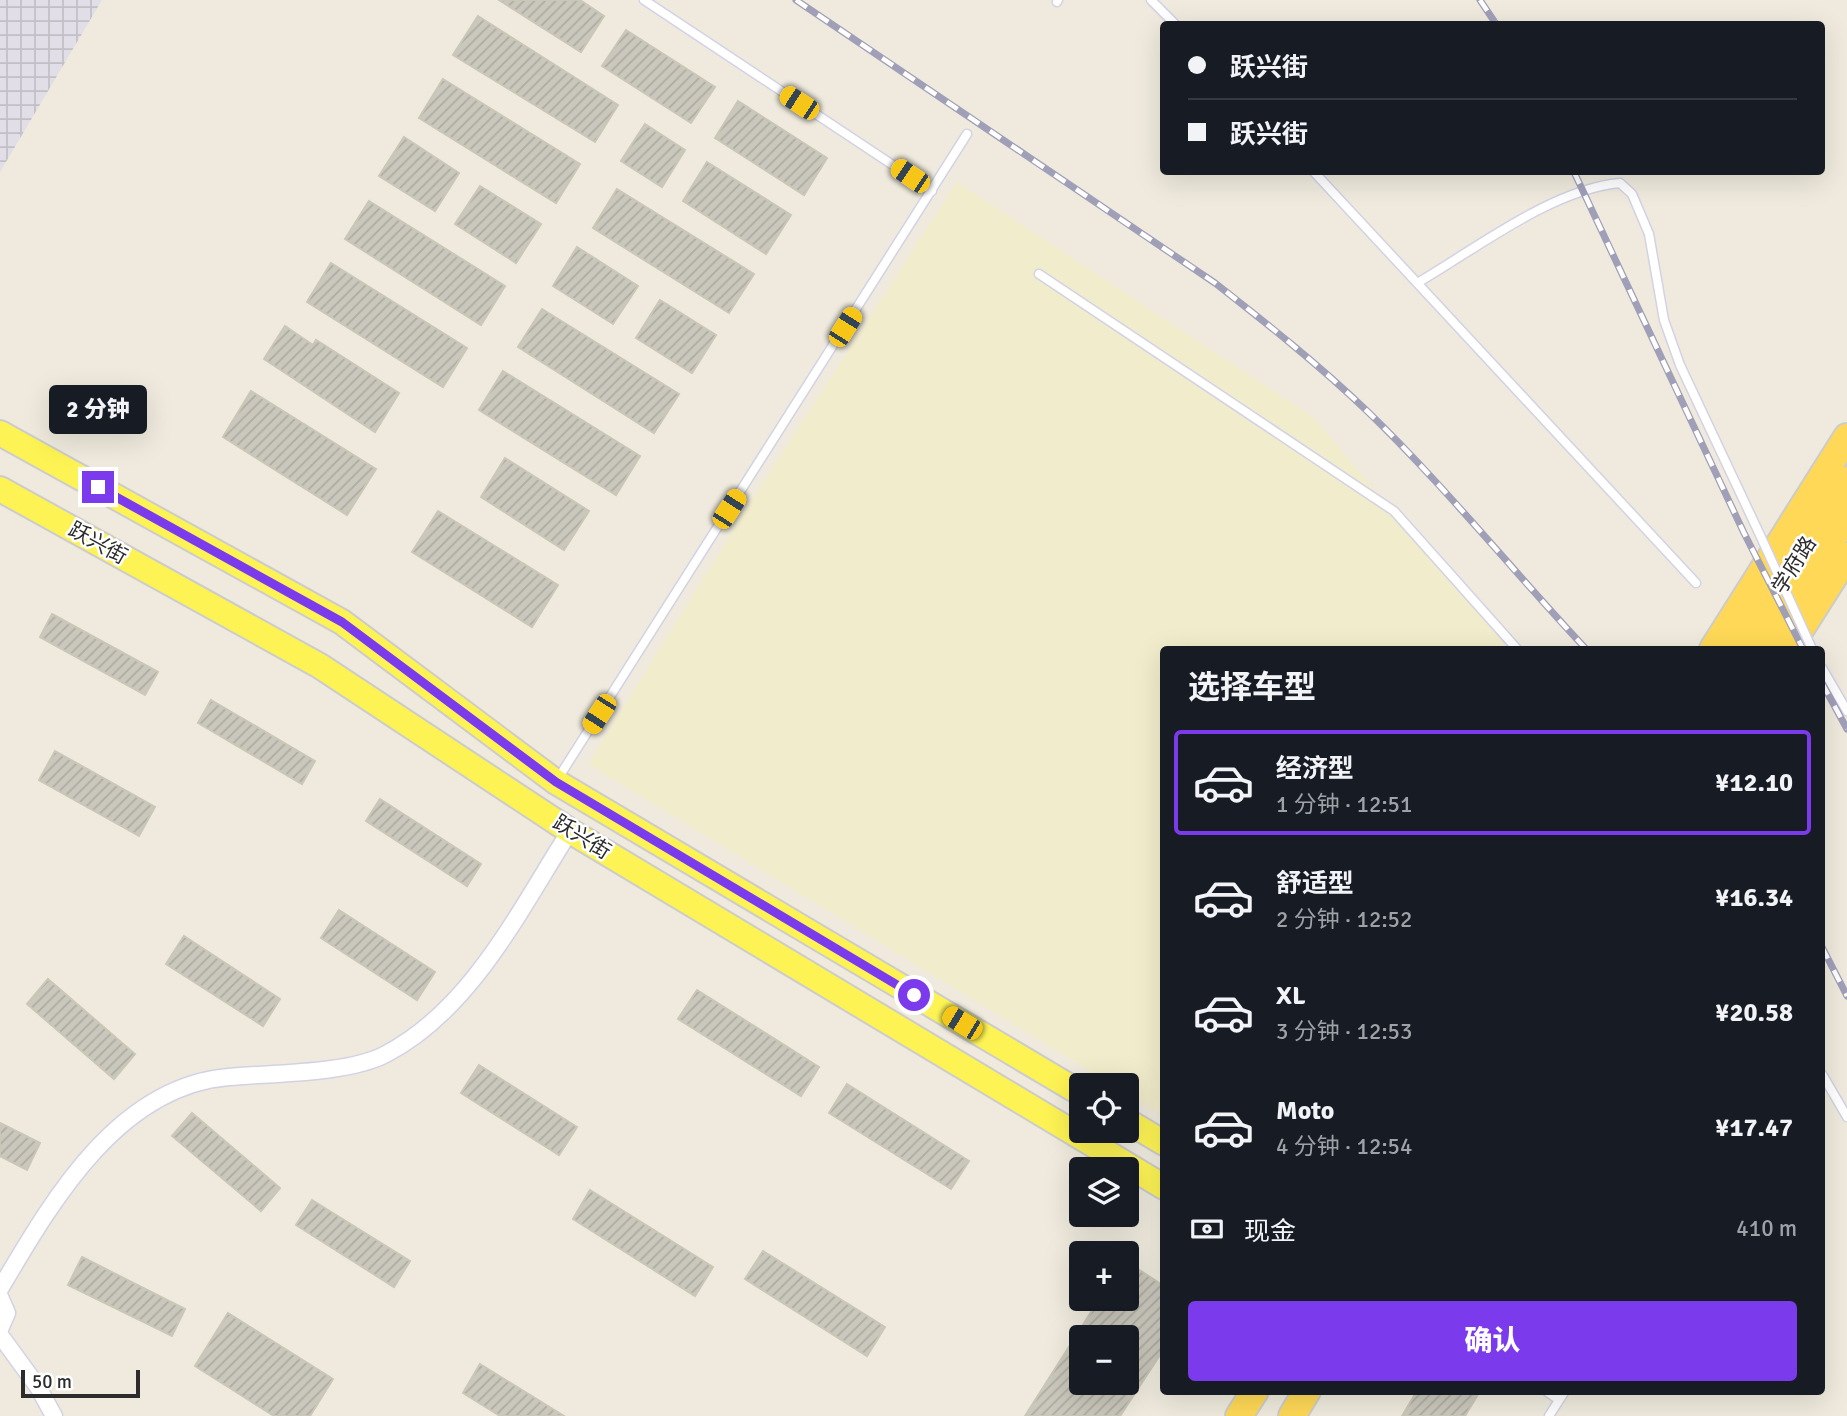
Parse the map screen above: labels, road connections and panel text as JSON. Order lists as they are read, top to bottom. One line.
{"streets":{"highway":["学府路"],"main road":["跃兴街"]},"scale_bar":"50 m","page":{"banner":["跃兴街","跃兴街"],"bubble":"2 分钟","heading":"选择车型","list":[{"name":"经济型","note":"1 分钟 · 12:51","value":"¥12.10"},{"name":"舒适型","note":"2 分钟 · 12:52","value":"¥16.34"},{"name":"XL","note":"3 分钟 · 12:53","value":"¥20.58"},{"name":"Moto","note":"4 分钟 · 12:54","value":"¥17.47"}],"map_buttons":["+","−"],"pay":["现金","410 m"],"buttons":"确认","scale":"50 m"}}
